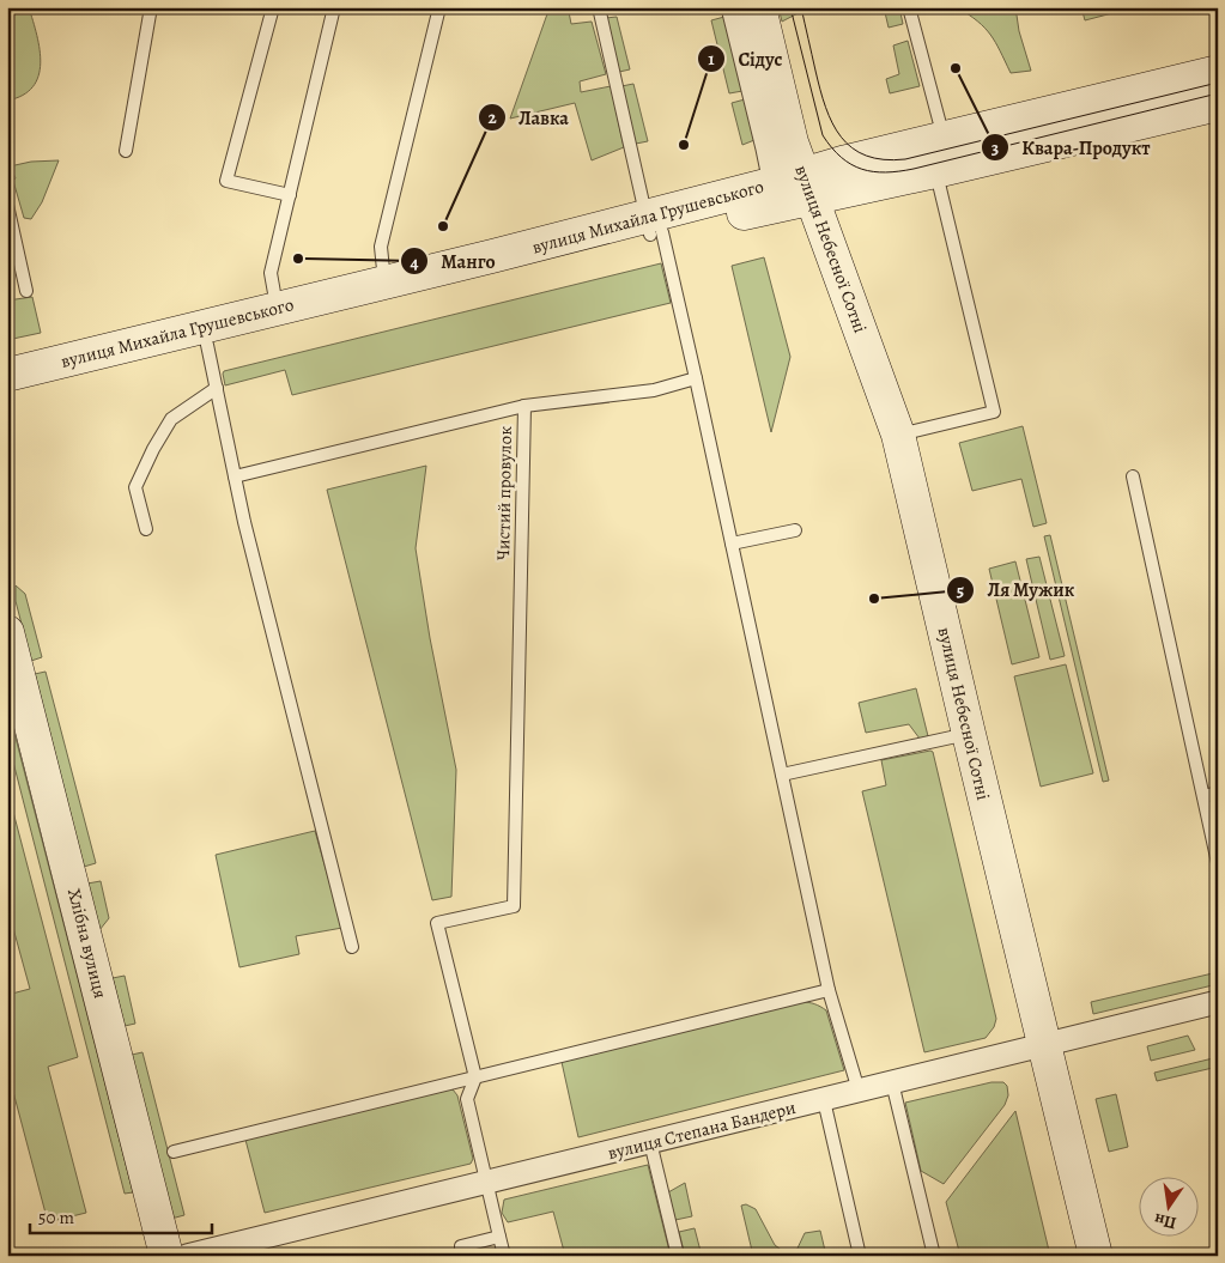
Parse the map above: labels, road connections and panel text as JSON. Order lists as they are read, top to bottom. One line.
{"streets":{"main road":["вулиця Михайла Грушевського","вулиця Небесної Сотні","Хлібна вулиця"],"street":["вулиця Степана Бандери"],"lane":["Чистий провулок"]},"crossings":[["вулиця Михайла Грушевського","вулиця Небесної Сотні"],["вулиця Небесної Сотні","вулиця Степана Бандери"]],"places":["Квара-Продукт","Сідус","Лавка","Манго","Ля Мужик"],"scale_bar":"50 m","north":"bottom"}
